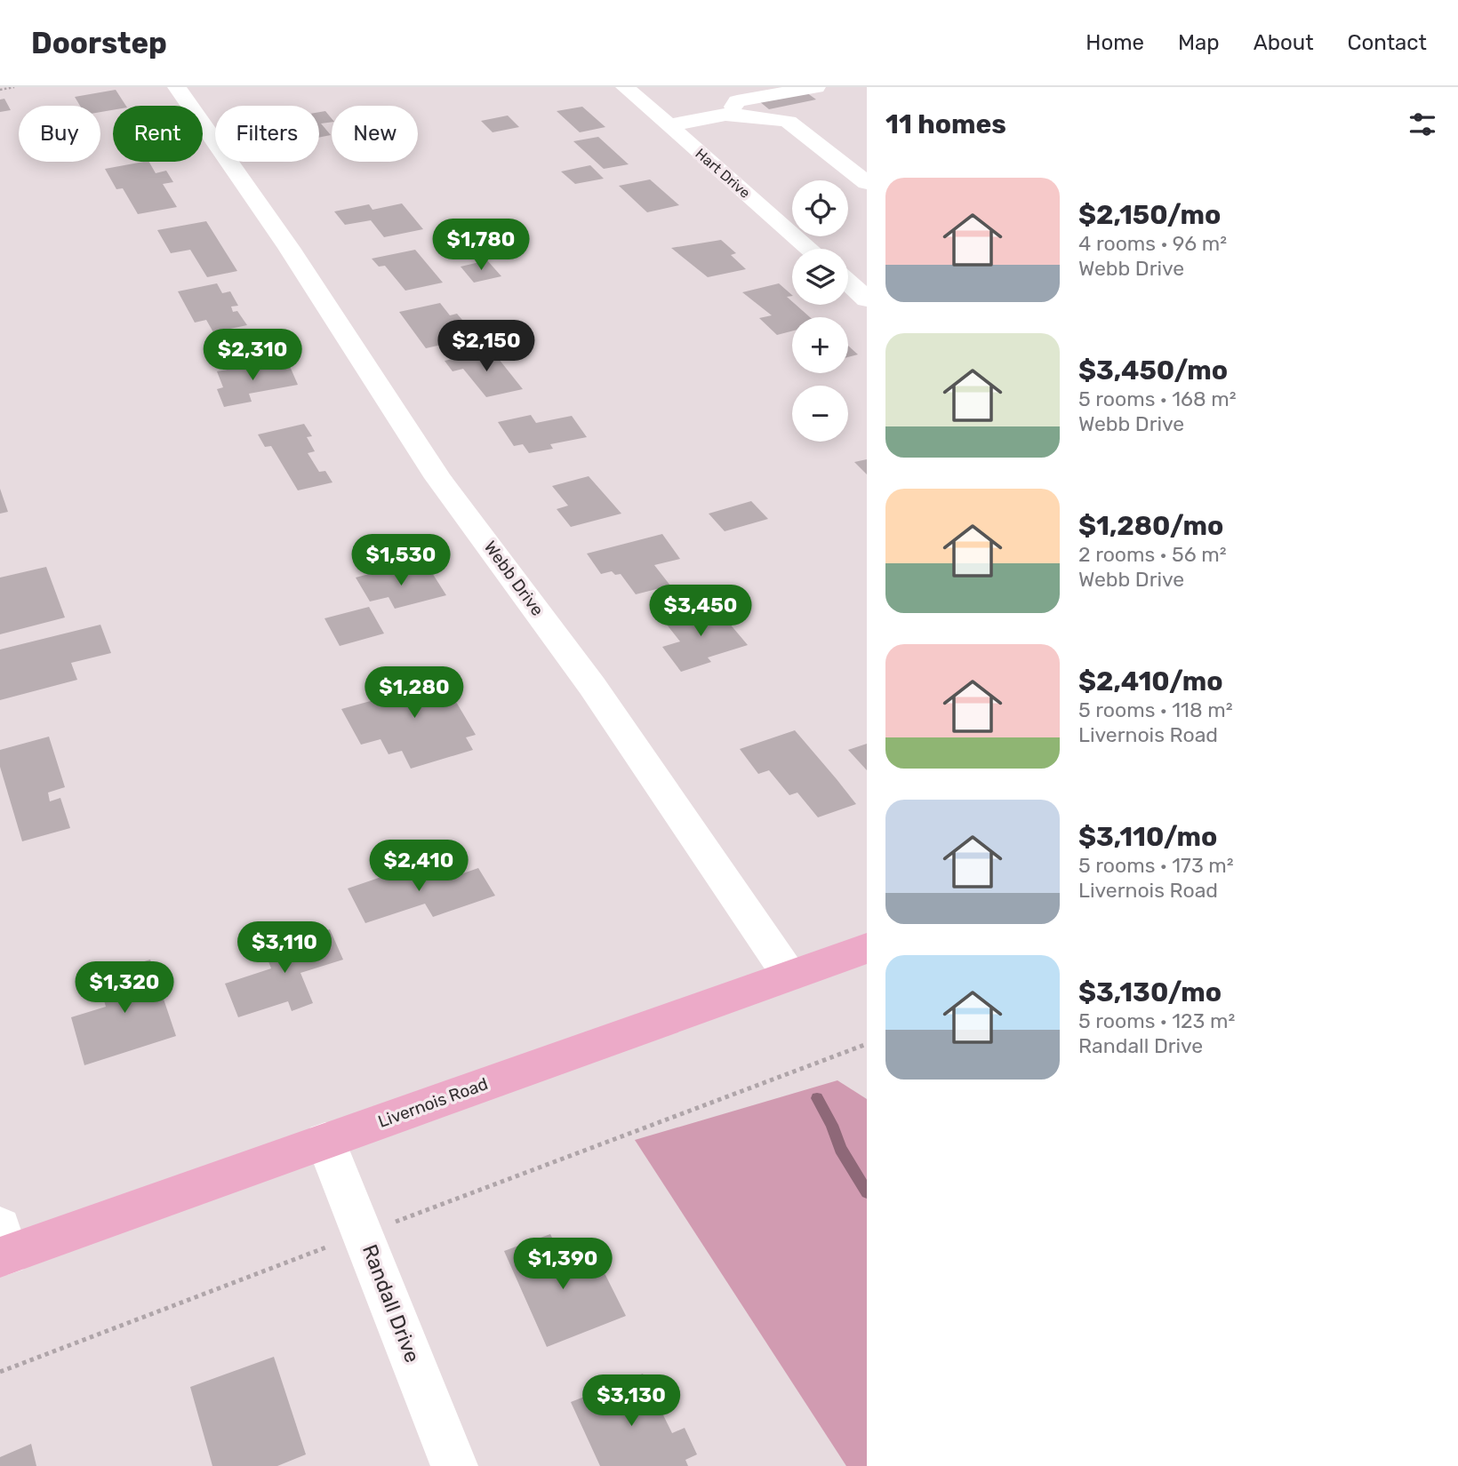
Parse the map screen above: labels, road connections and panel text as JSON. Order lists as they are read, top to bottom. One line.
{"streets":{"main road":["Livernois Road"],"street":["Hart Drive","Webb Drive","Randall Drive"]},"crossings":[["Webb Drive","Livernois Road"],["Livernois Road","Randall Drive"]],"page":{"header":"Doorstep","nav":["Home","Map","About","Contact"],"heading":"11 homes","chip":["Buy","Rent","Filters","New"],"list":[{"name":"$2,150/mo","note":"4 rooms · 96 m² · Webb Drive"},{"name":"$3,450/mo","note":"5 rooms · 168 m² · Webb Drive"},{"name":"$1,280/mo","note":"2 rooms · 56 m² · Webb Drive"},{"name":"$2,410/mo","note":"5 rooms · 118 m² · Livernois Road"},{"name":"$3,110/mo","note":"5 rooms · 173 m² · Livernois Road"},{"name":"$3,130/mo","note":"5 rooms · 123 m² · Randall Drive"}],"map_buttons":["+","−"],"price":["$1,780","$2,150","$2,310","$1,530","$3,450","$1,280","$2,410","$3,110","$1,320","$1,390","$3,130"]}}
